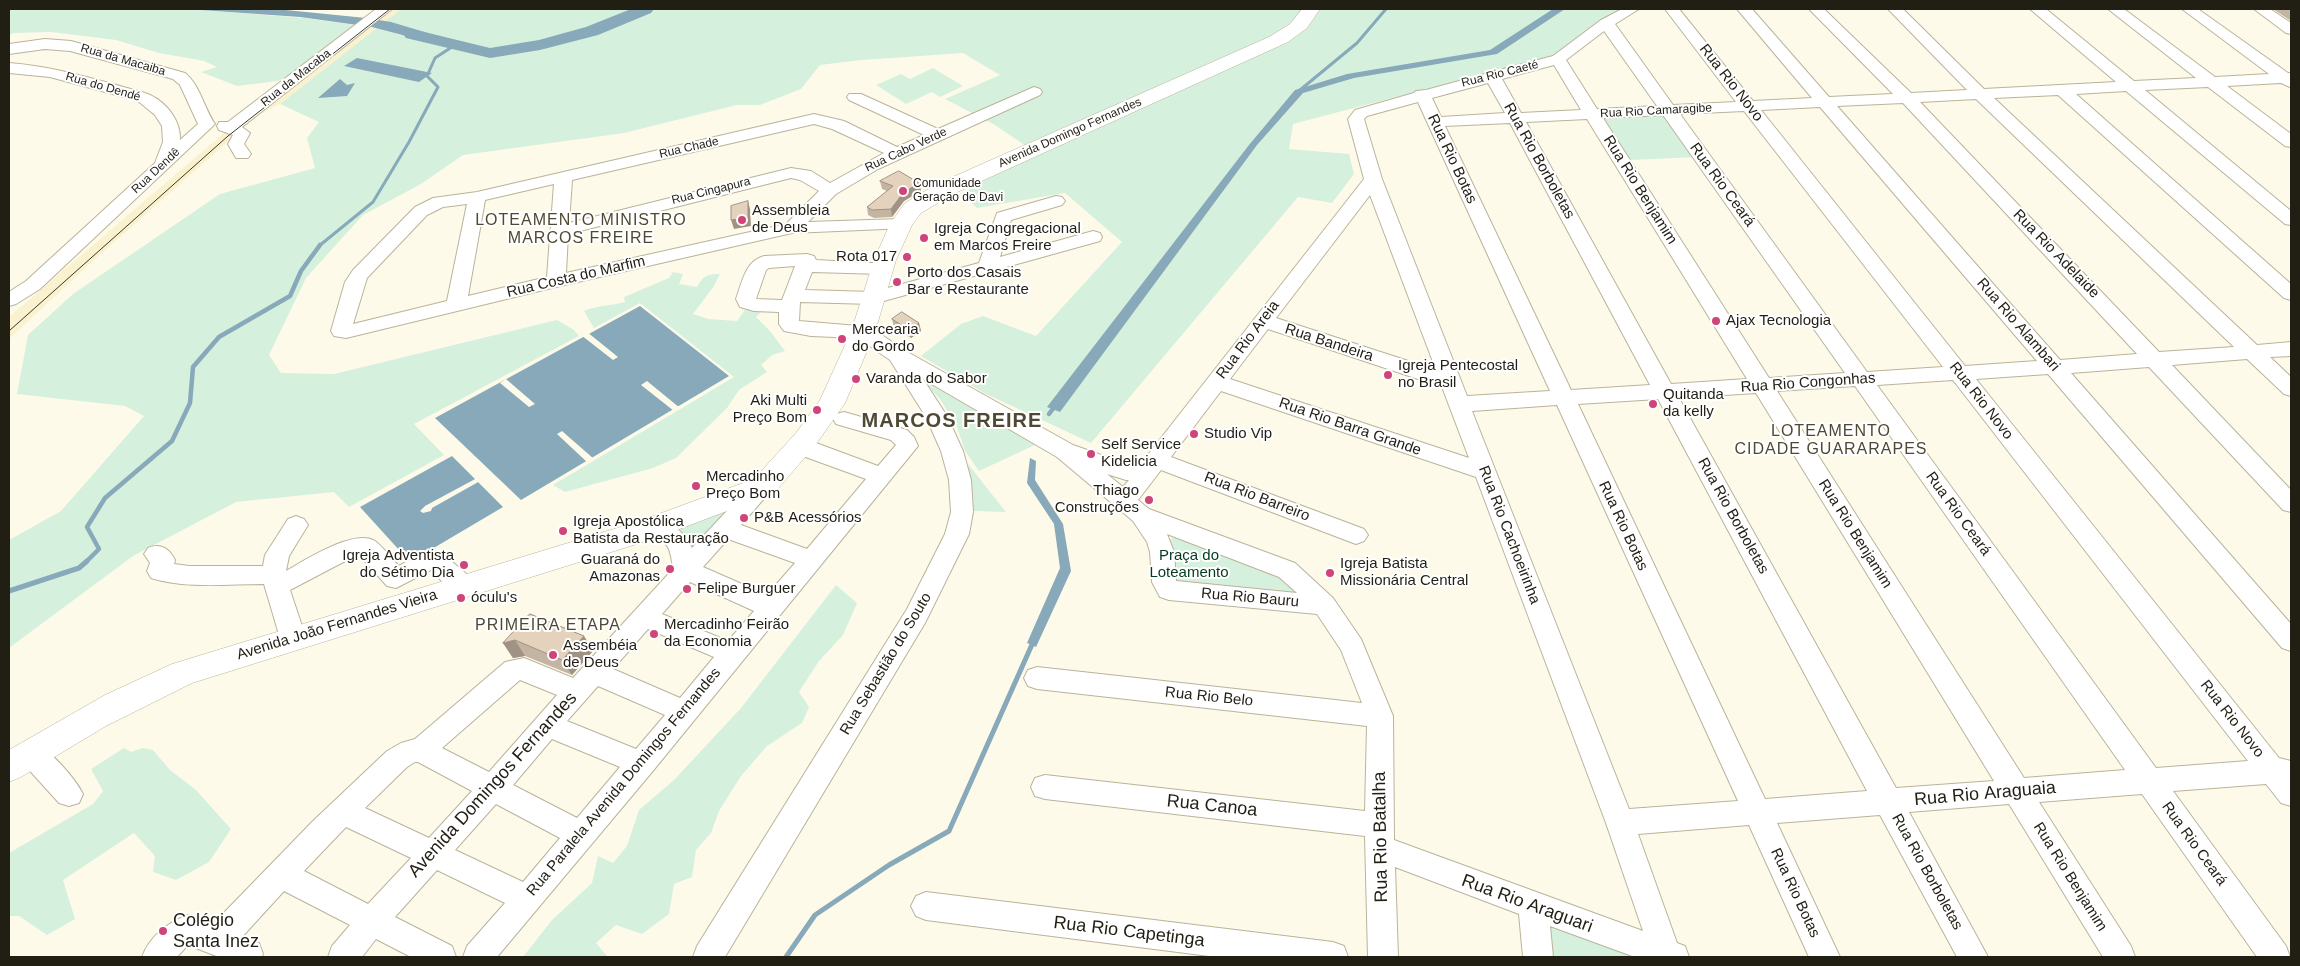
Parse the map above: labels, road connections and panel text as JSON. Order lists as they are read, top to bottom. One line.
{"streets":{"main road":["Avenida Domingo Fernandes","Avenida João Fernandes Vieira"],"street":["Rua da Macaiba","Rua Rio Caeté","Rua da Macaba","Rua Rio Novo","Rua do Dendé","Rua Rio Camaragibe","Rua Chade","Rua Cabo Verde","Rua Rio Botas","Rua Rio Borboletas","Rua Dendê","Rua Rio Ceará","Rua Rio Benjamim","Rua Cingapura","Rua Rio Adelaide","Rua Costa do Marfim","Rua Rio Alambari","Rua Rio Areia","Rua Bandeira","Rua Rio Congonhas","Rua Rio Barra Grande","Rua Rio Barreiro","Rua Rio Cachoeirinha","Rua Rio Bauru","Rua Sebastião do Souto","Rua Rio Belo","Rua Paralela Avenida Domingos Fernandes","Avenida Domingos Fernandes","Rua Rio Araguaia","Rua Canoa","Rua Rio Batalha","Rua Rio Araguari","Rua Rio Capetinga"]},"crossings":[["Rua da Macaiba","Rua Dendê"],["Rua Rio Caeté","Rua Rio Botas"],["Rua Rio Caeté","Rua Rio Borboletas"],["Rua Rio Caeté","Rua Rio Ceará"],["Rua Rio Caeté","Rua Rio Benjamim"],["Rua Rio Caeté","Rua Rio Cachoeirinha"],["Rua Rio Novo","Rua Rio Camaragibe"],["Rua Rio Novo","Rua Rio Congonhas"],["Rua Rio Novo","Rua Rio Araguaia"],["Rua do Dendé","Rua Dendê"],["Rua Rio Camaragibe","Rua Rio Botas"],["Rua Rio Camaragibe","Rua Rio Borboletas"],["Rua Rio Camaragibe","Rua Rio Ceará"],["Rua Rio Camaragibe","Rua Rio Benjamim"],["Rua Rio Camaragibe","Rua Rio Adelaide"],["Rua Rio Camaragibe","Rua Rio Alambari"],["Avenida Domingo Fernandes","Rua Costa do Marfim"],["Avenida Domingo Fernandes","Avenida João Fernandes Vieira"],["Avenida Domingo Fernandes","Avenida Domingos Fernandes"],["Rua Chade","Rua Cabo Verde"],["Rua Chade","Rua Costa do Marfim"],["Rua Cabo Verde","Rua Cingapura"],["Rua Cabo Verde","Rua Costa do Marfim"],["Rua Rio Botas","Rua Rio Congonhas"],["Rua Rio Botas","Rua Rio Araguaia"],["Rua Rio Borboletas","Rua Rio Congonhas"],["Rua Rio Borboletas","Rua Rio Araguaia"],["Rua Rio Ceará","Rua Rio Congonhas"],["Rua Rio Ceará","Rua Rio Araguaia"],["Rua Rio Benjamim","Rua Rio Congonhas"],["Rua Rio Benjamim","Rua Rio Araguaia"],["Rua Rio Adelaide","Rua Rio Congonhas"],["Rua Rio Alambari","Rua Rio Congonhas"],["Rua Rio Areia","Rua Bandeira"],["Rua Rio Areia","Rua Rio Barra Grande"],["Rua Rio Areia","Rua Rio Barreiro"],["Rua Rio Areia","Rua Rio Cachoeirinha"],["Rua Rio Areia","Rua Rio Bauru"],["Rua Bandeira","Rua Rio Congonhas"],["Rua Bandeira","Rua Rio Cachoeirinha"],["Rua Rio Congonhas","Rua Rio Cachoeirinha"],["Rua Rio Barra Grande","Rua Rio Cachoeirinha"],["Rua Rio Cachoeirinha","Rua Rio Araguaia"],["Rua Rio Cachoeirinha","Rua Rio Araguari"],["Avenida João Fernandes Vieira","Avenida Domingos Fernandes"],["Rua Rio Belo","Rua Rio Batalha"],["Rua Canoa","Rua Rio Batalha"],["Rua Canoa","Rua Rio Araguari"],["Rua Rio Batalha","Rua Rio Araguari"]],"districts":["LOTEAMENTO MINISTRO MARCOS FREIRE","MARCOS FREIRE","LOTEAMENTO CIDADE GUARARAPES","PRIMEIRA ETAPA"],"parks":["Praça do Loteamento"],"places":["Comunidade Geração de Davi","Assembleia de Deus","Igreja Congregacional em Marcos Freire","Rota 017","Porto dos Casais Bar e Restaurante","Ajax Tecnologia","Mercearia do Gordo","Igreja Pentecostal no Brasil","Varanda do Sabor","Quitanda da kelly","Aki Multi Preço Bom","Studio Vip","Self Service Kidelicia","Mercadinho Preço Bom","Thiago Construções","P&B Acessórios","Igreja Apostólica Batista da Restauração","Igreja Adventista do Sétimo Dia","Guaraná do Amazonas","Igreja Batista Missionária Central","Felipe Burguer","óculu's","Mercadinho Feirão da Economia","Assembéia de Deus","Colégio Santa Inez"]}
